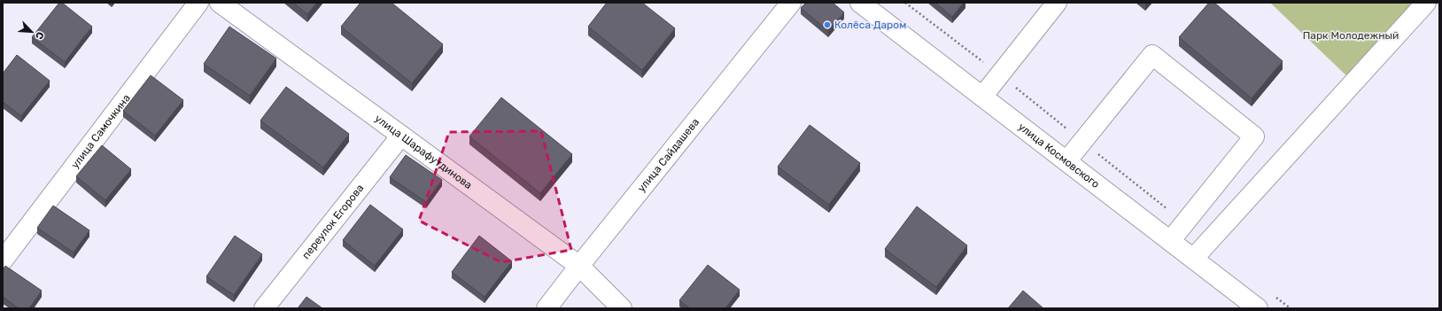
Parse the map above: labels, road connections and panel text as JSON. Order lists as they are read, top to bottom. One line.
{"streets":{"street":["улица Самочкина","улица Шарафутдинова","улица Сайдашева","улица Космовского","переулок Егорова"]},"crossings":[["улица Шарафутдинова","улица Сайдашева"],["улица Шарафутдинова","переулок Егорова"]],"parks":["Парк Молодежный"],"places":["Колёса Даром"],"north":"bottom right"}
